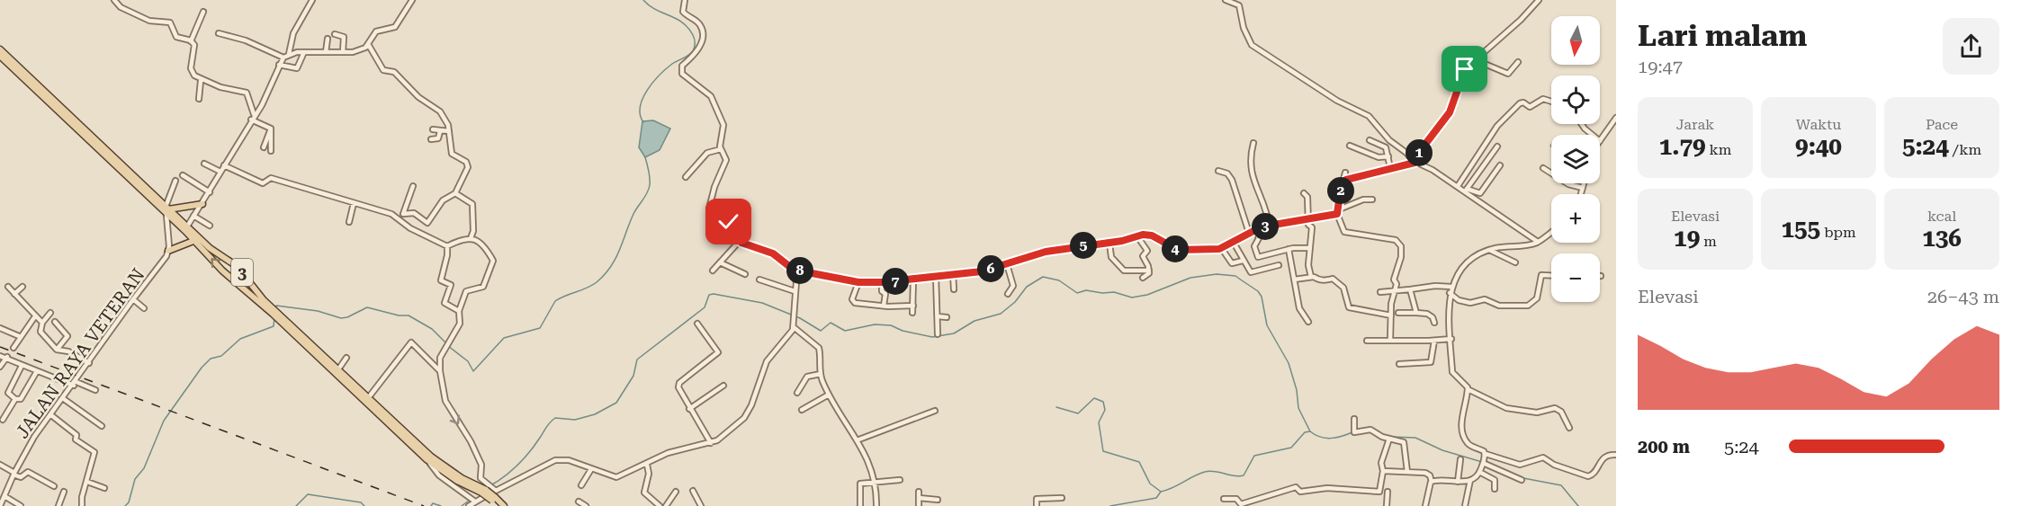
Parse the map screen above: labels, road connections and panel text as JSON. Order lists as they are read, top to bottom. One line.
{"streets":{"main road":["3"],"street":["JALAN RAYA VETERAN"]},"north":"bottom","page":{"heading":["Lari malam","19:47"],"map_buttons":["+","−"],"stats":[["Jarak","1.79 km"],["Waktu","9:40"],["Pace","5:24 /km"],["Elevasi","19 m"],["155 bpm"],["kcal","136"]],"pins":["1","2","3","5","4","6","8","7"],"chart":["Elevasi","26–43 m"],"list":[{"name":"200 m","note":"5:24"}]}}
